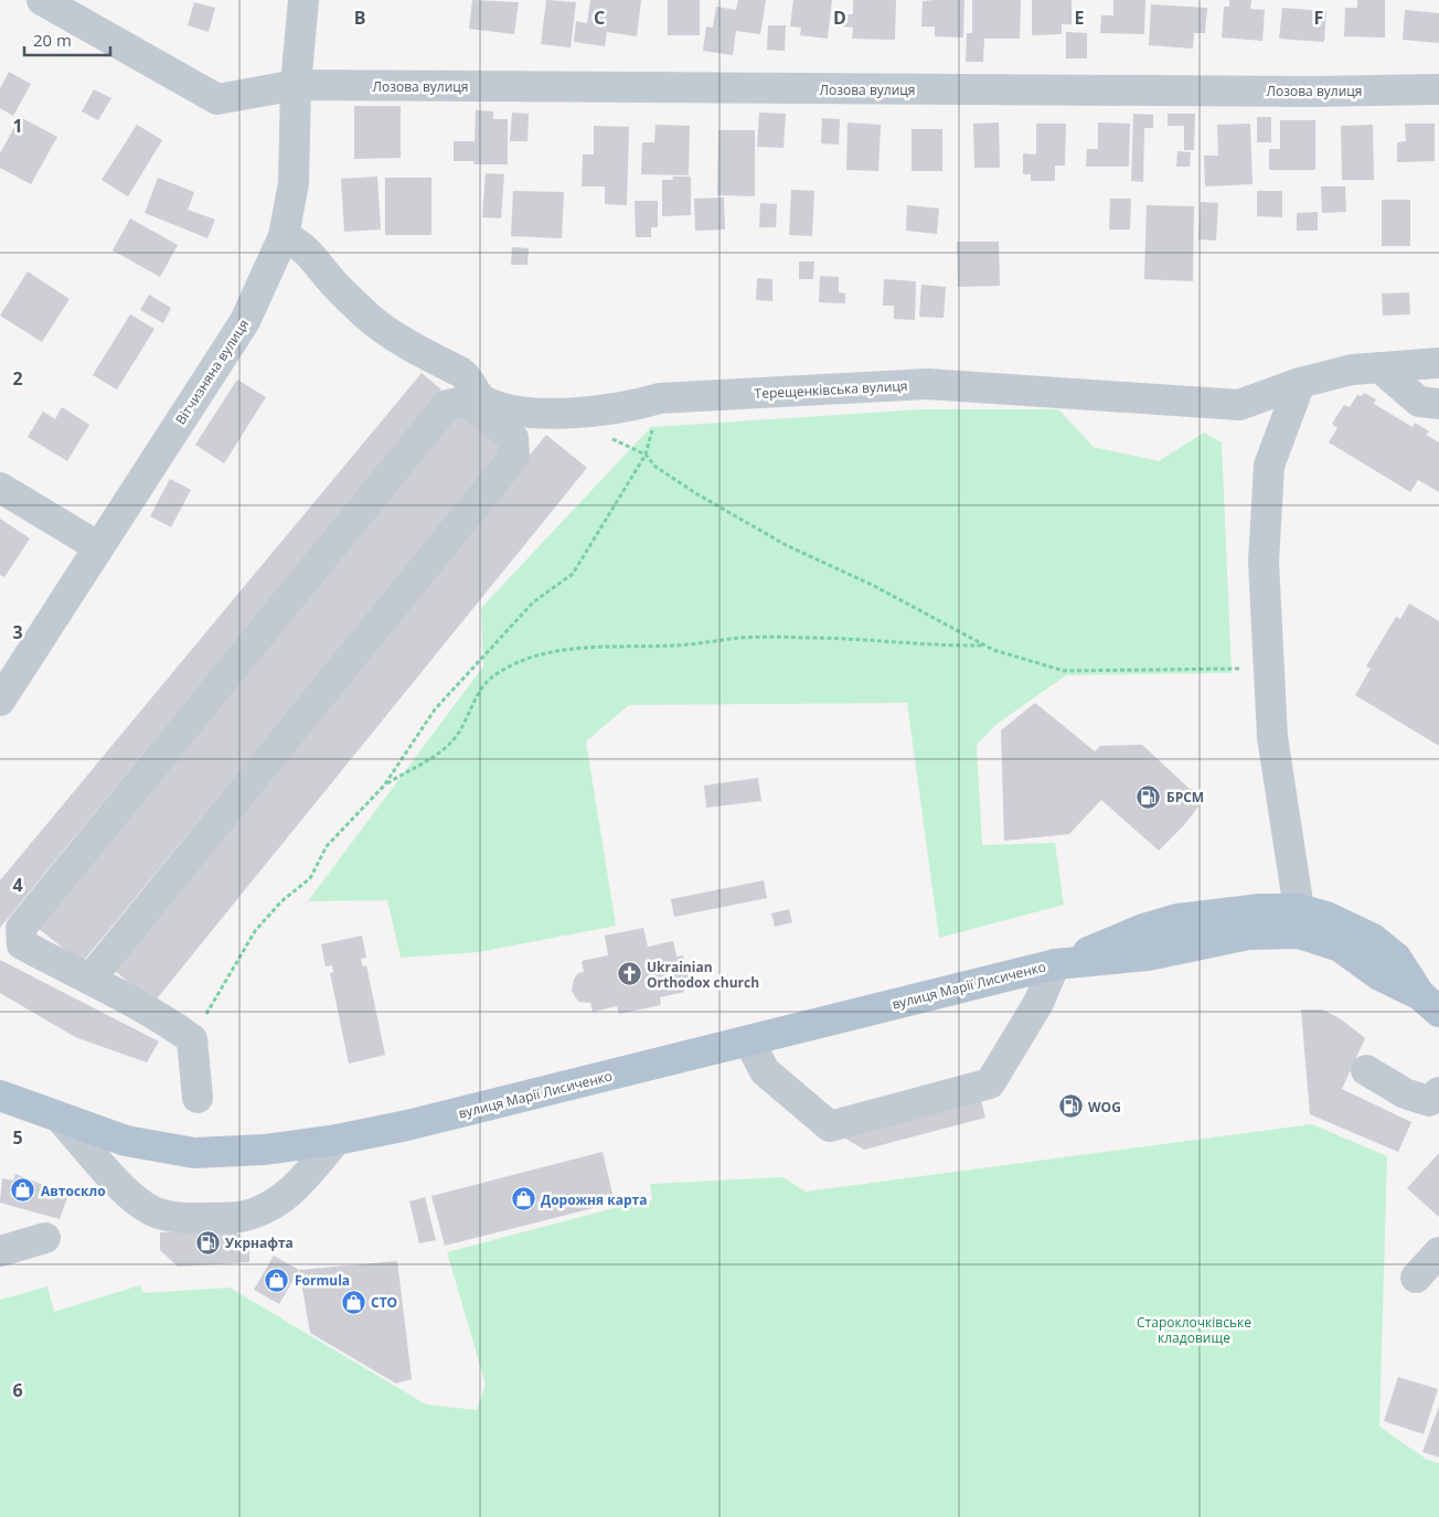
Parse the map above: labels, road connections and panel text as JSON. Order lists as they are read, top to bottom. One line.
{"streets":{"main road":["вулиця Марії Лисиченко"],"street":["Лозова вулиця","Вітчизняна вулиця","Терещенківська вулиця"]},"crossings":[["Лозова вулиця","Вітчизняна вулиця"],["Вітчизняна вулиця","Терещенківська вулиця"]],"parks":["Староклочківське кладовище"],"places":{"fuel station":["БРСМ","WOG","Укрнафта"],"church":["Ukrainian Orthodox church"],"shop":["Автоскло","Дорожня карта","Formula","СТО"]},"scale_bar":"20 m","grid":{"columns":["B","C","D","E","F"],"rows":["1","2","3","4","5","6"]}}
